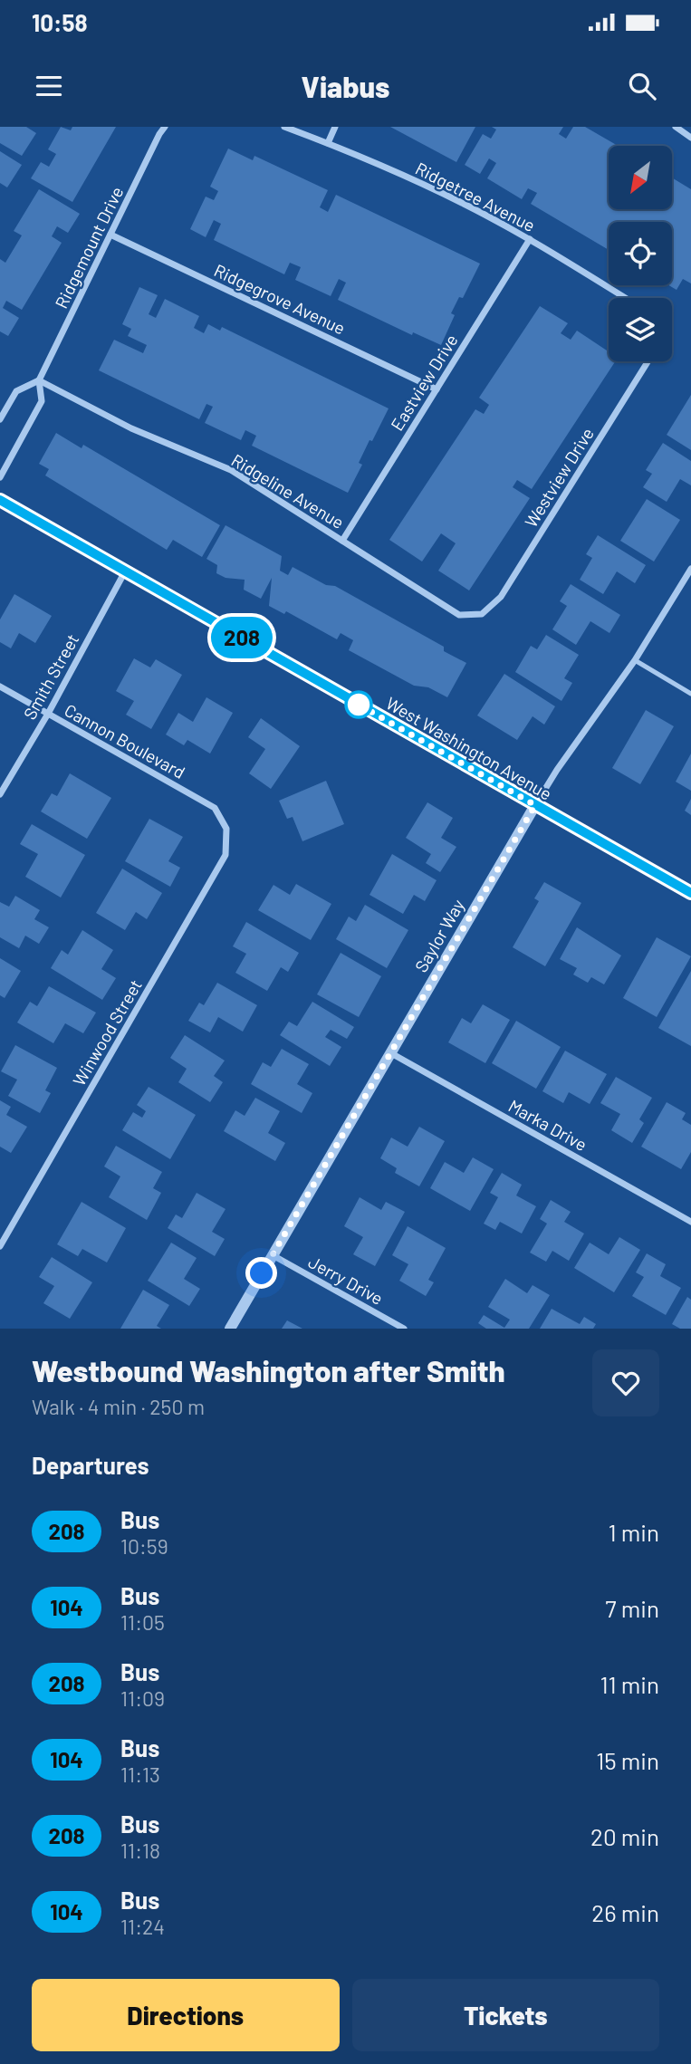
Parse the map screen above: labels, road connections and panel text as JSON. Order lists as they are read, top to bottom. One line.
{"streets":{"main road":["West Washington Avenue"],"street":["Ridgetree Avenue","Ridgemount Drive","Ridgegrove Avenue","Eastview Drive","Westview Drive","Ridgeline Avenue","Smith Street","Cannon Boulevard","Saylor Way","Winwood Street","Marka Drive","Jerry Drive"]},"crossings":[["Ridgetree Avenue","Eastview Drive"],["Ridgemount Drive","Ridgegrove Avenue"],["Ridgemount Drive","Ridgeline Avenue"],["Ridgegrove Avenue","Eastview Drive"],["Eastview Drive","Ridgeline Avenue"],["Westview Drive","Ridgeline Avenue"],["Smith Street","Cannon Boulevard"],["Smith Street","West Washington Avenue"],["Cannon Boulevard","Winwood Street"],["West Washington Avenue","Saylor Way"],["Saylor Way","Marka Drive"],["Saylor Way","Jerry Drive"]],"lines":["bus line 208"],"north":"bottom left","page":{"status":"10:58","header":"Viabus","on_map":"208","heading":[["Westbound Washington after Smith","Walk · 4 min · 250 m"],"Departures"],"list":[{"mark":"208","name":"Bus","note":"10:59","value":"1 min"},{"mark":"104","name":"Bus","note":"11:05","value":"7 min"},{"mark":"208","name":"Bus","note":"11:09","value":"11 min"},{"mark":"104","name":"Bus","note":"11:13","value":"15 min"},{"mark":"208","name":"Bus","note":"11:18","value":"20 min"},{"mark":"104","name":"Bus","note":"11:24","value":"26 min"}],"buttons":["Directions","Tickets"]}}
